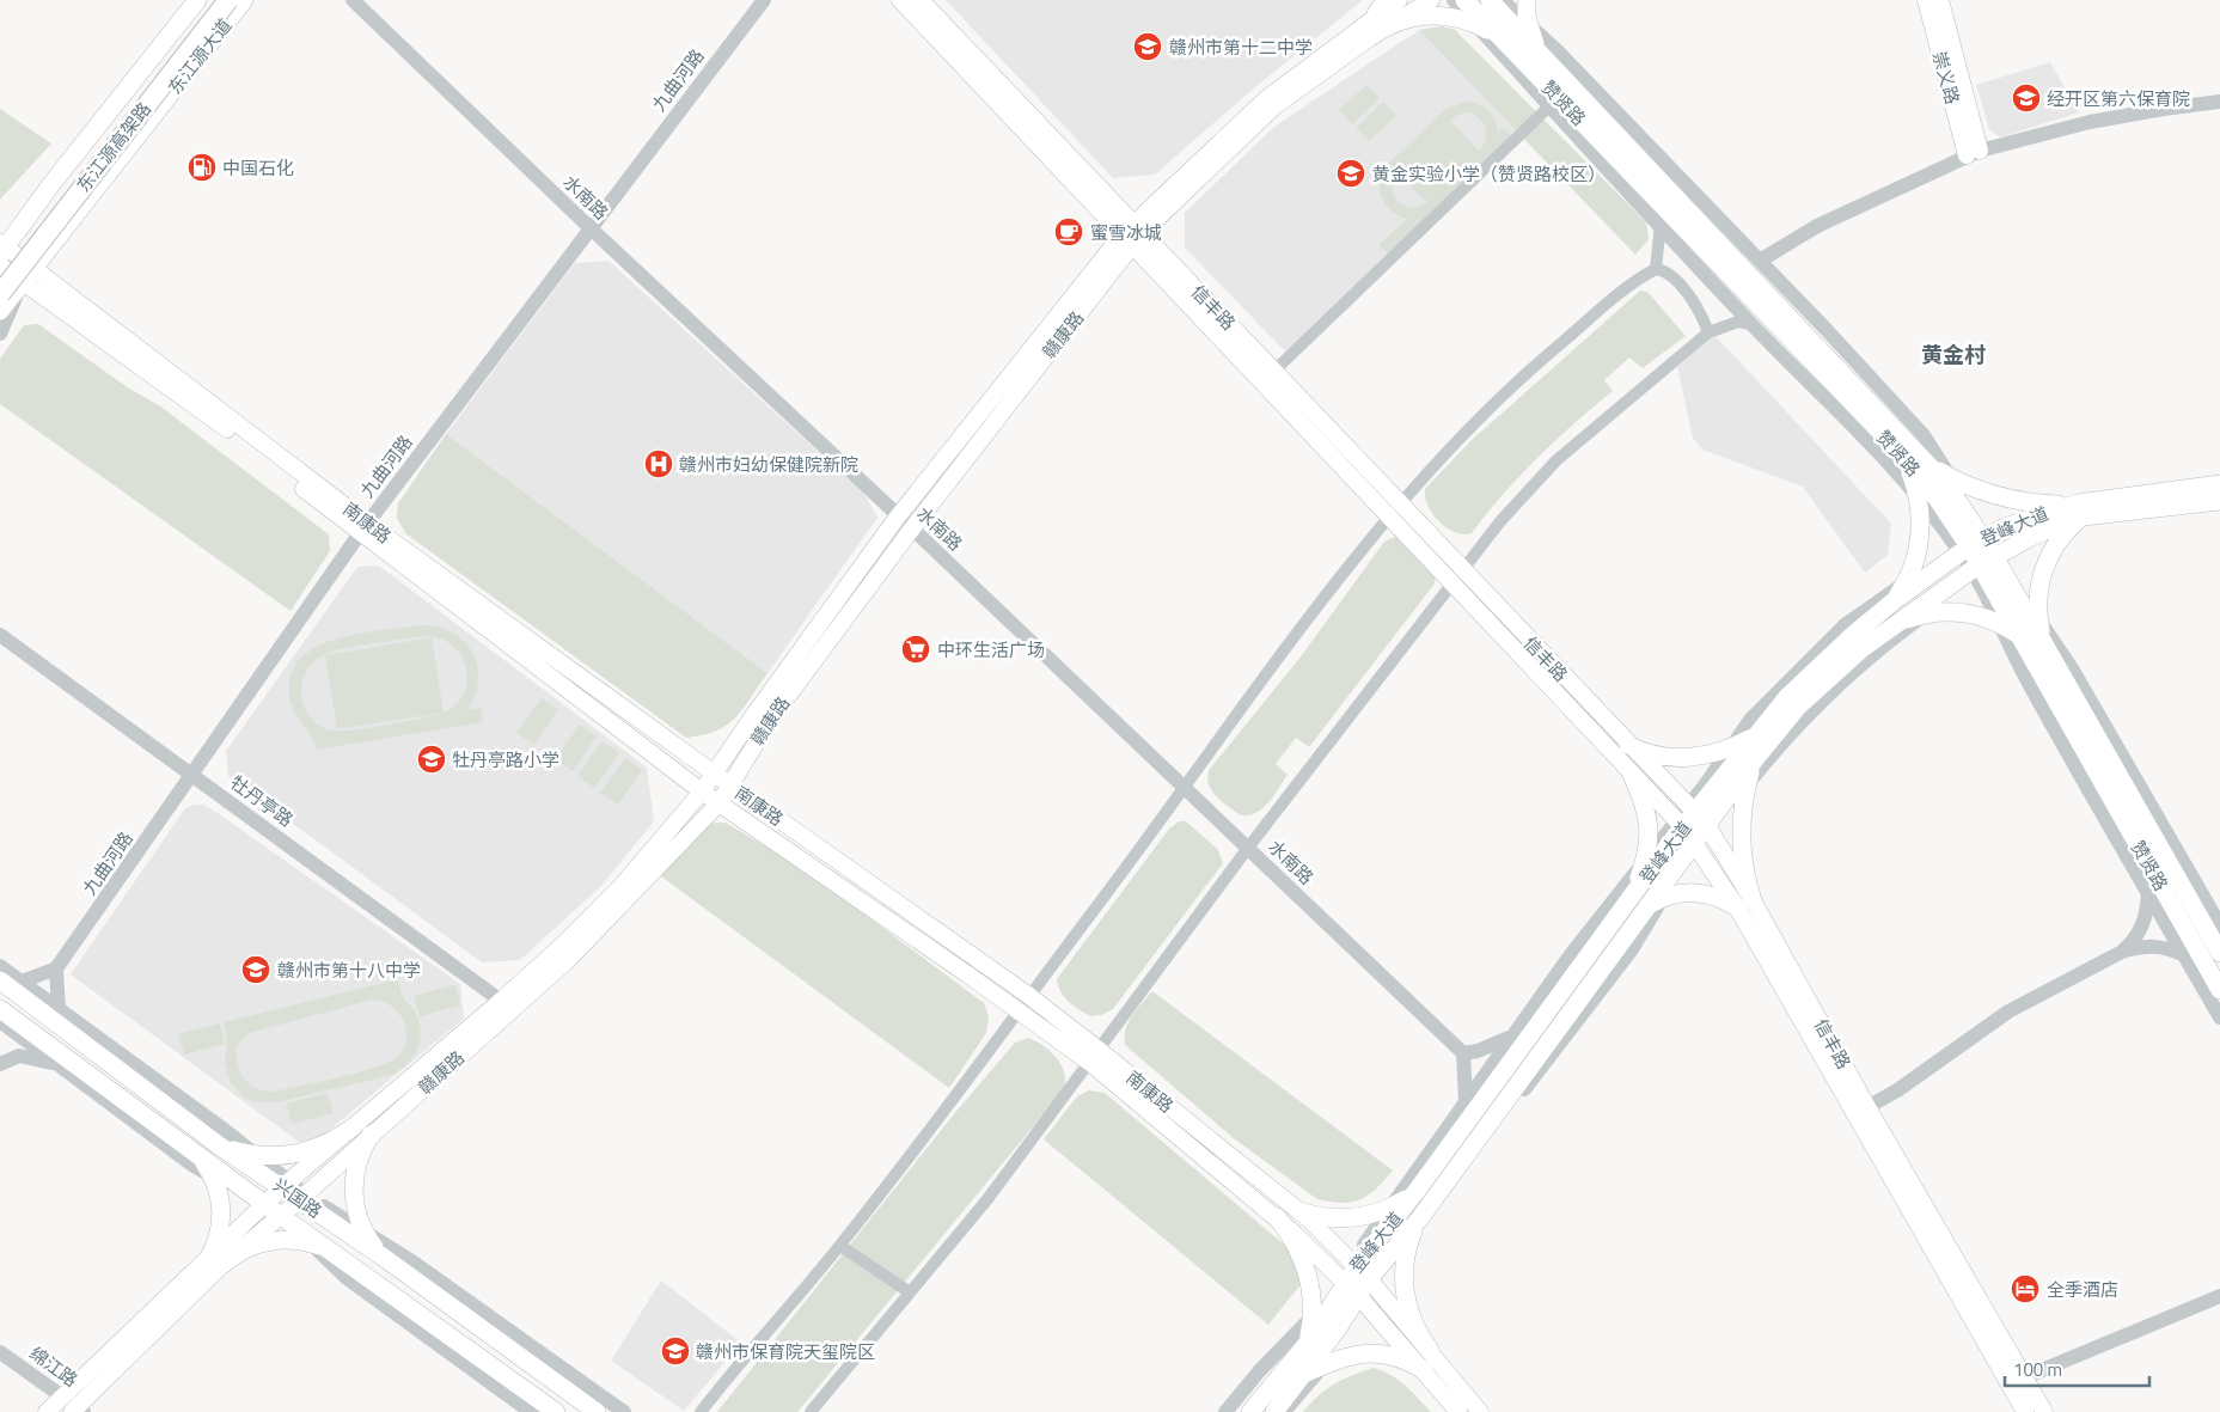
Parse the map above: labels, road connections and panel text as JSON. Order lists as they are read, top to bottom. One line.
{"streets":{"highway":["东江源高架路"],"main road":["东江源大道","崇义路","赞贤路","信丰路","赣康路","南康路","登峰大道","兴国路"],"street":["九曲河路","水南路","牡丹亭路","绵江路"]},"crossings":[["东江源大道","南康路"],["九曲河路","水南路"],["九曲河路","南康路"],["九曲河路","牡丹亭路"],["赞贤路","登峰大道"],["水南路","赣康路"],["信丰路","赣康路"],["信丰路","登峰大道"],["赣康路","南康路"],["赣康路","牡丹亭路"],["赣康路","兴国路"],["赣康路","绵江路"],["南康路","登峰大道"]],"districts":["黄金村"],"places":{"school or university":["赣州市第十二中学","经开区第六保育院","黄金实验小学（赞贤路校区）","牡丹亭路小学","赣州市第十八中学","赣州市保育院天玺院区"],"fuel station":["中国石化"],"cafe":["蜜雪冰城"],"hospital":["赣州市妇幼保健院新院"],"supermarket":["中环生活广场"],"hotel":["全季酒店"]},"scale_bar":"100 m"}
